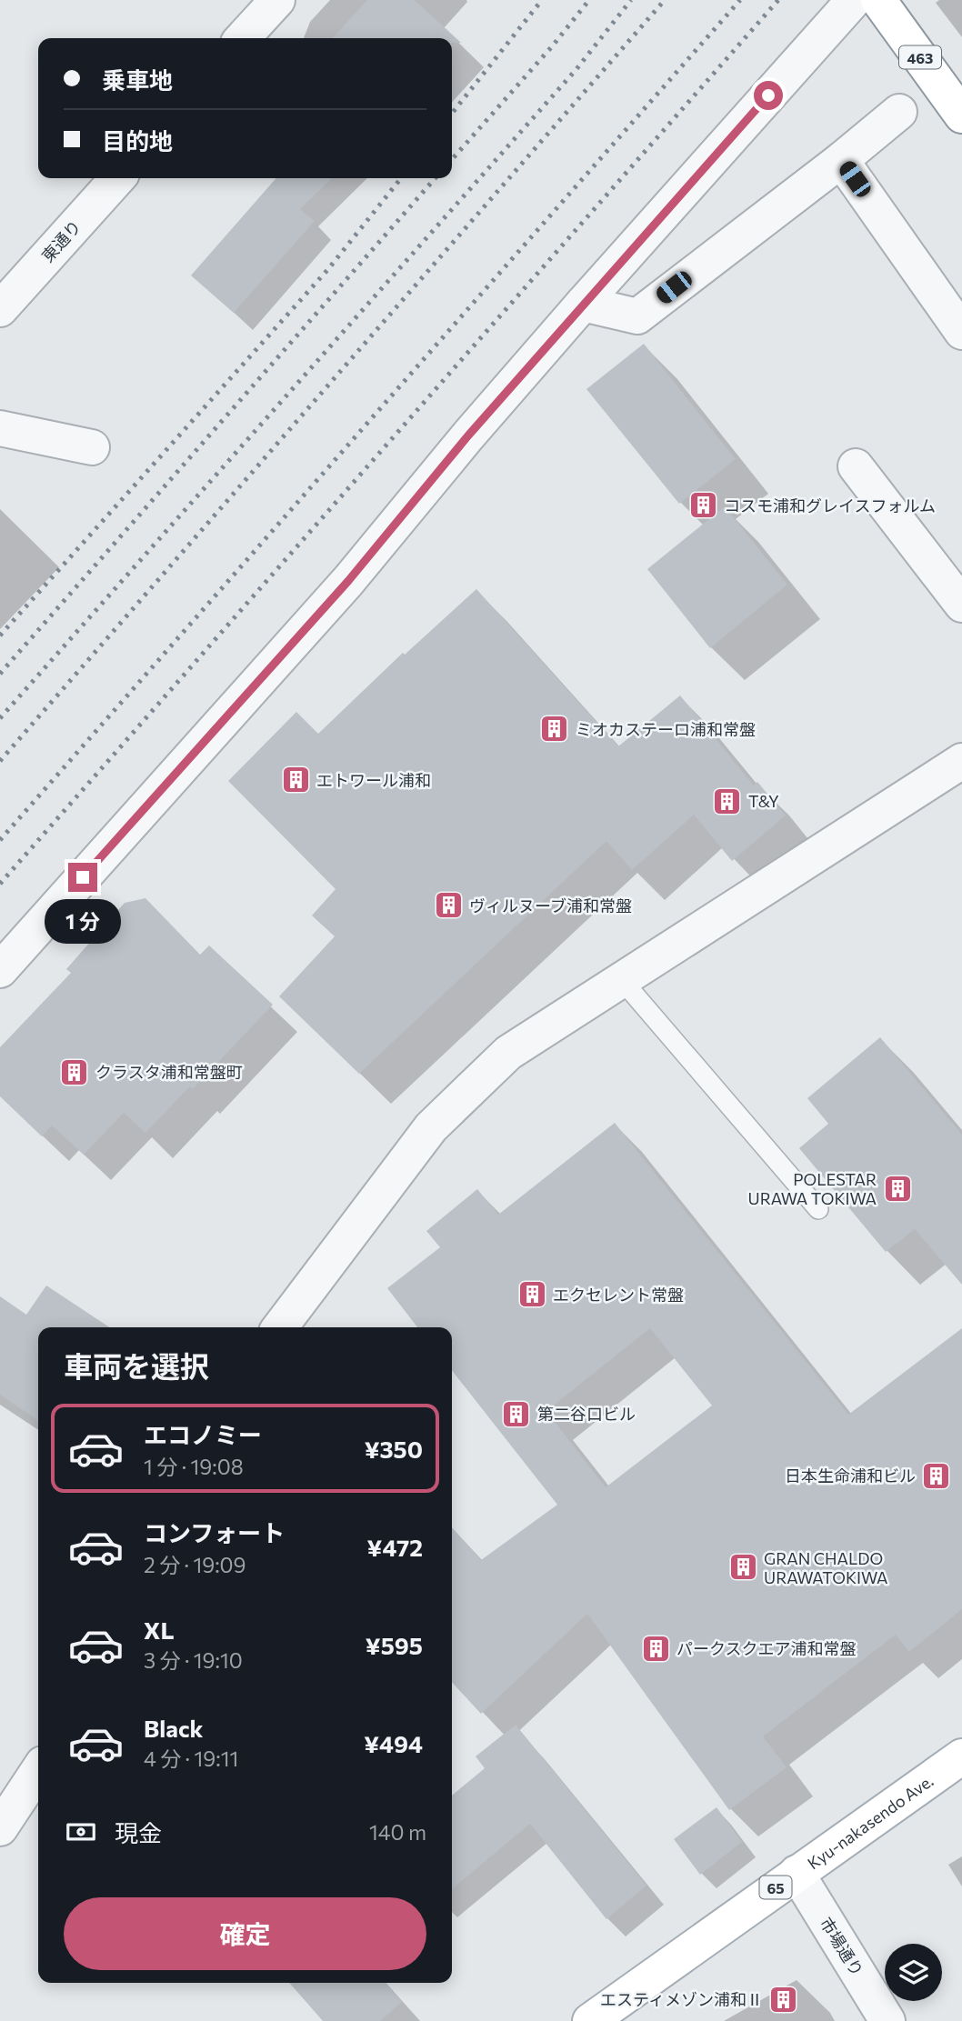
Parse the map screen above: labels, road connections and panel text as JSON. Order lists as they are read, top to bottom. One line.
{"streets":{"main road":["463","Kyu-nakasendo Ave.","65"],"street":["東通り","市場通り"]},"crossings":[["Kyu-nakasendo Ave.","市場通り"]],"places":{"building":["コスモ浦和グレイスフォルム","ミオカステーロ浦和常盤","エトワール浦和","T&Y","ヴィルヌーブ浦和常盤","クラスタ浦和常盤町","POLESTAR URAWA TOKIWA","エクセレント常盤","第二谷口ビル","日本生命浦和ビル","GRAN CHALDO URAWATOKIWA","パークスクエア浦和常盤","エスティメゾン浦和Ⅱ"]},"page":{"banner":["乗車地","目的地"],"bubble":"1 分","heading":"車両を選択","list":[{"name":"エコノミー","note":"1 分 · 19:08","value":"¥350"},{"name":"コンフォート","note":"2 分 · 19:09","value":"¥472"},{"name":"XL","note":"3 分 · 19:10","value":"¥595"},{"name":"Black","note":"4 分 · 19:11","value":"¥494"}],"pay":["現金","140 m"],"buttons":"確定"}}
